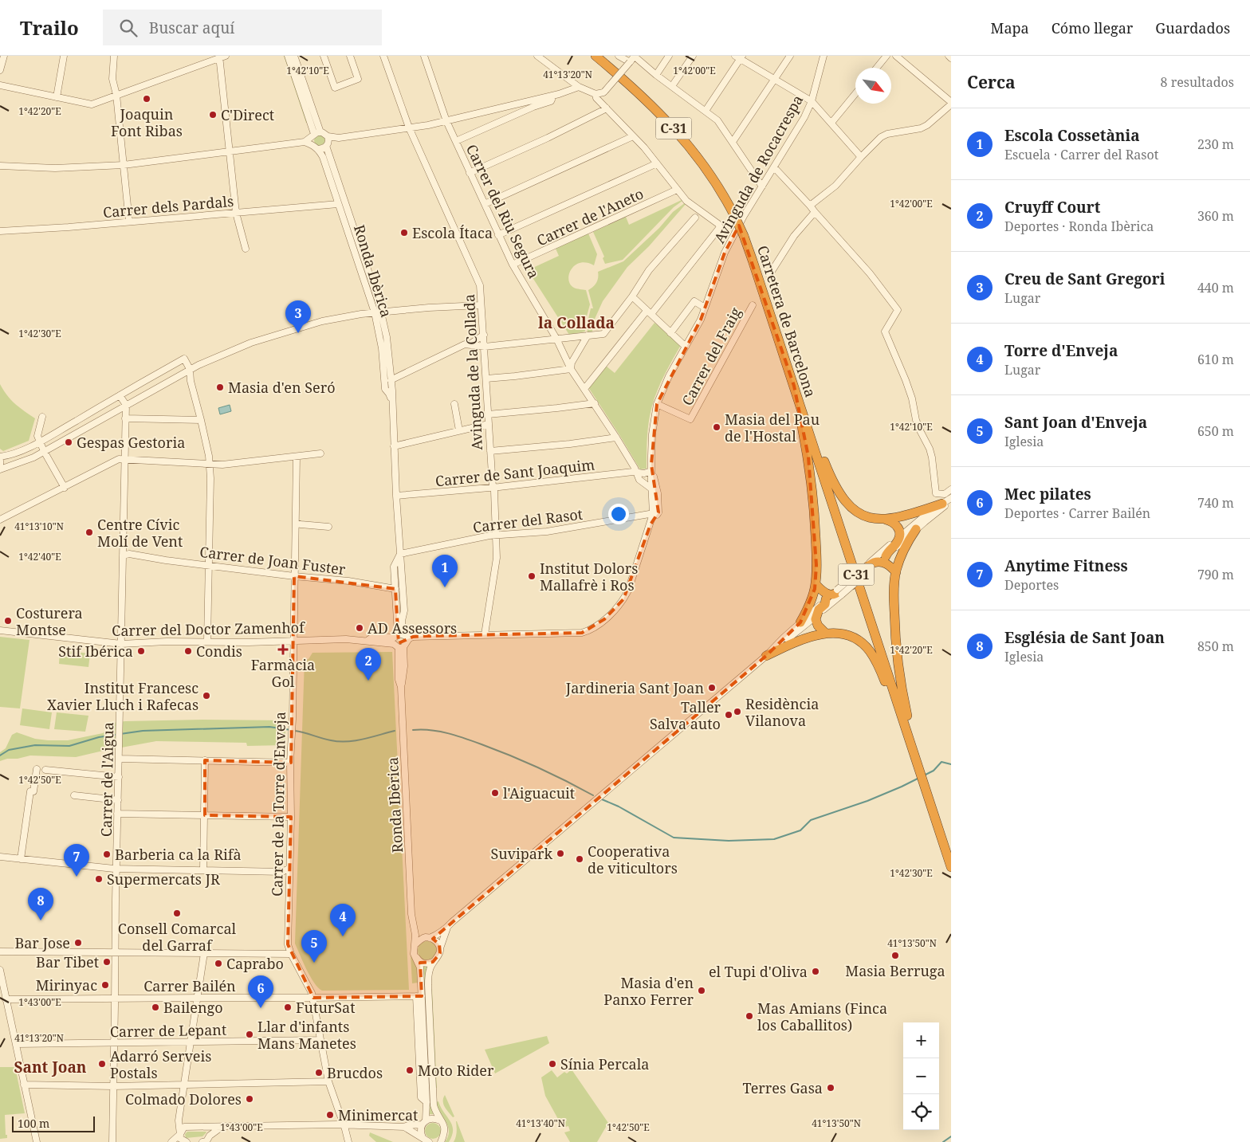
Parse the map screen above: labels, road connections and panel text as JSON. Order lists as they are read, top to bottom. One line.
{"streets":{"highway":["C-31","Carretera de Barcelona"],"street":["Avinguda de Rocacrespa","Carrer dels Pardals","Carrer del Riu Segura","Carrer de l'Aneto","Ronda Ibèrica","Carrer del Fraig","Avinguda de la Collada","Carrer de Sant Joaquim","Carrer del Rasot","Carrer de Joan Fuster","Carrer del Doctor Zamenhof","Carrer de l'Aigua","Carrer de la Torre d'Enveja","Carrer Bailén","Carrer de Lepant"]},"crossings":[["Avinguda de Rocacrespa","Carrer del Riu Segura"],["Avinguda de Rocacrespa","Carrer del Fraig"],["Avinguda de Rocacrespa","Avinguda de la Collada"],["Avinguda de Rocacrespa","Carrer de Sant Joaquim"],["Avinguda de Rocacrespa","Carrer del Rasot"],["Carrer dels Pardals","Ronda Ibèrica"],["Carrer del Riu Segura","Carrer de l'Aneto"],["Carrer del Riu Segura","Carrer de Sant Joaquim"],["Ronda Ibèrica","Carrer de Sant Joaquim"],["Ronda Ibèrica","Carrer del Rasot"],["Ronda Ibèrica","Carrer de Joan Fuster"],["Ronda Ibèrica","Carrer del Doctor Zamenhof"],["Ronda Ibèrica","Carrer Bailén"],["Avinguda de la Collada","Carrer de Sant Joaquim"],["Avinguda de la Collada","Carrer del Rasot"],["Carrer de Joan Fuster","Carrer de l'Aigua"],["Carrer de Joan Fuster","Carrer de la Torre d'Enveja"],["Carrer del Doctor Zamenhof","Carrer de l'Aigua"],["Carrer del Doctor Zamenhof","Carrer de la Torre d'Enveja"],["Carrer de l'Aigua","Carrer Bailén"],["Carrer de l'Aigua","Carrer de Lepant"],["Carrer de la Torre d'Enveja","Carrer Bailén"],["Carrer de la Torre d'Enveja","Carrer de Lepant"]],"districts":["la Collada","Sant Joan"],"places":{"other":["Joaquin Font Ribas","C'Direct","Escola Ítaca","Masia d'en Seró","Masia del Pau de l'Hostal","Gespas Gestoria","Centre Cívic Molí de Vent","Institut Dolors Mallafrè i Ros","Costurera Montse","AD Assessors","Stif Ibérica","Condis","Jardineria Sant Joan","Institut Francesc Xavier Lluch i Rafecas","Residència Vilanova","Taller Salva auto","l'Aiguacuit","Suvipark","Barberia ca la Rifà","Cooperativa de viticultors","Supermercats JR","Consell Comarcal del Garraf","Bar Jose","Masia Berruga","Bar Tibet","Caprabo","el Tupi d'Oliva","Mirinyac","Masia d'en Panxo Ferrer","Bailengo","FuturSat","Mas Amians (Finca los Caballitos)","Llar d'infants Mans Manetes","Adarró Serveis Postals","Sínia Percala","Moto Rider","Brucdos","Terres Gasa","Colmado Dolores","Minimercat"],"health":["Farmàcia Gol"]},"scale_bar":"100 m","north":"bottom right","page":{"header":"Trailo","search":"Buscar aquí","nav":["Mapa","Cómo llegar","Guardados"],"heading":["Cerca","8 resultados"],"list":[{"mark":"1","name":"Escola Cossetània","note":"Escuela · Carrer del Rasot","value":"230 m"},{"mark":"2","name":"Cruyff Court","note":"Deportes · Ronda Ibèrica","value":"360 m"},{"mark":"3","name":"Creu de Sant Gregori","note":"Lugar","value":"440 m"},{"mark":"4","name":"Torre d'Enveja","note":"Lugar","value":"610 m"},{"mark":"5","name":"Sant Joan d'Enveja","note":"Iglesia","value":"650 m"},{"mark":"6","name":"Mec pilates","note":"Deportes · Carrer Bailén","value":"740 m"},{"mark":"7","name":"Anytime Fitness","note":"Deportes","value":"790 m"},{"mark":"8","name":"Església de Sant Joan","note":"Iglesia","value":"850 m"}],"pins":["3","1","2","7","8","4","5","6"],"map_buttons":["+","−"],"scale":"100 m"},"coordinates":["1°42'00\"E","1°42'10\"E","41°13'20\"N","1°42'20\"E","1°42'30\"E","41°13'10\"N","1°42'40\"E","1°42'50\"E","41°13'50\"N","1°43'00\"E","41°13'40\"N"]}
